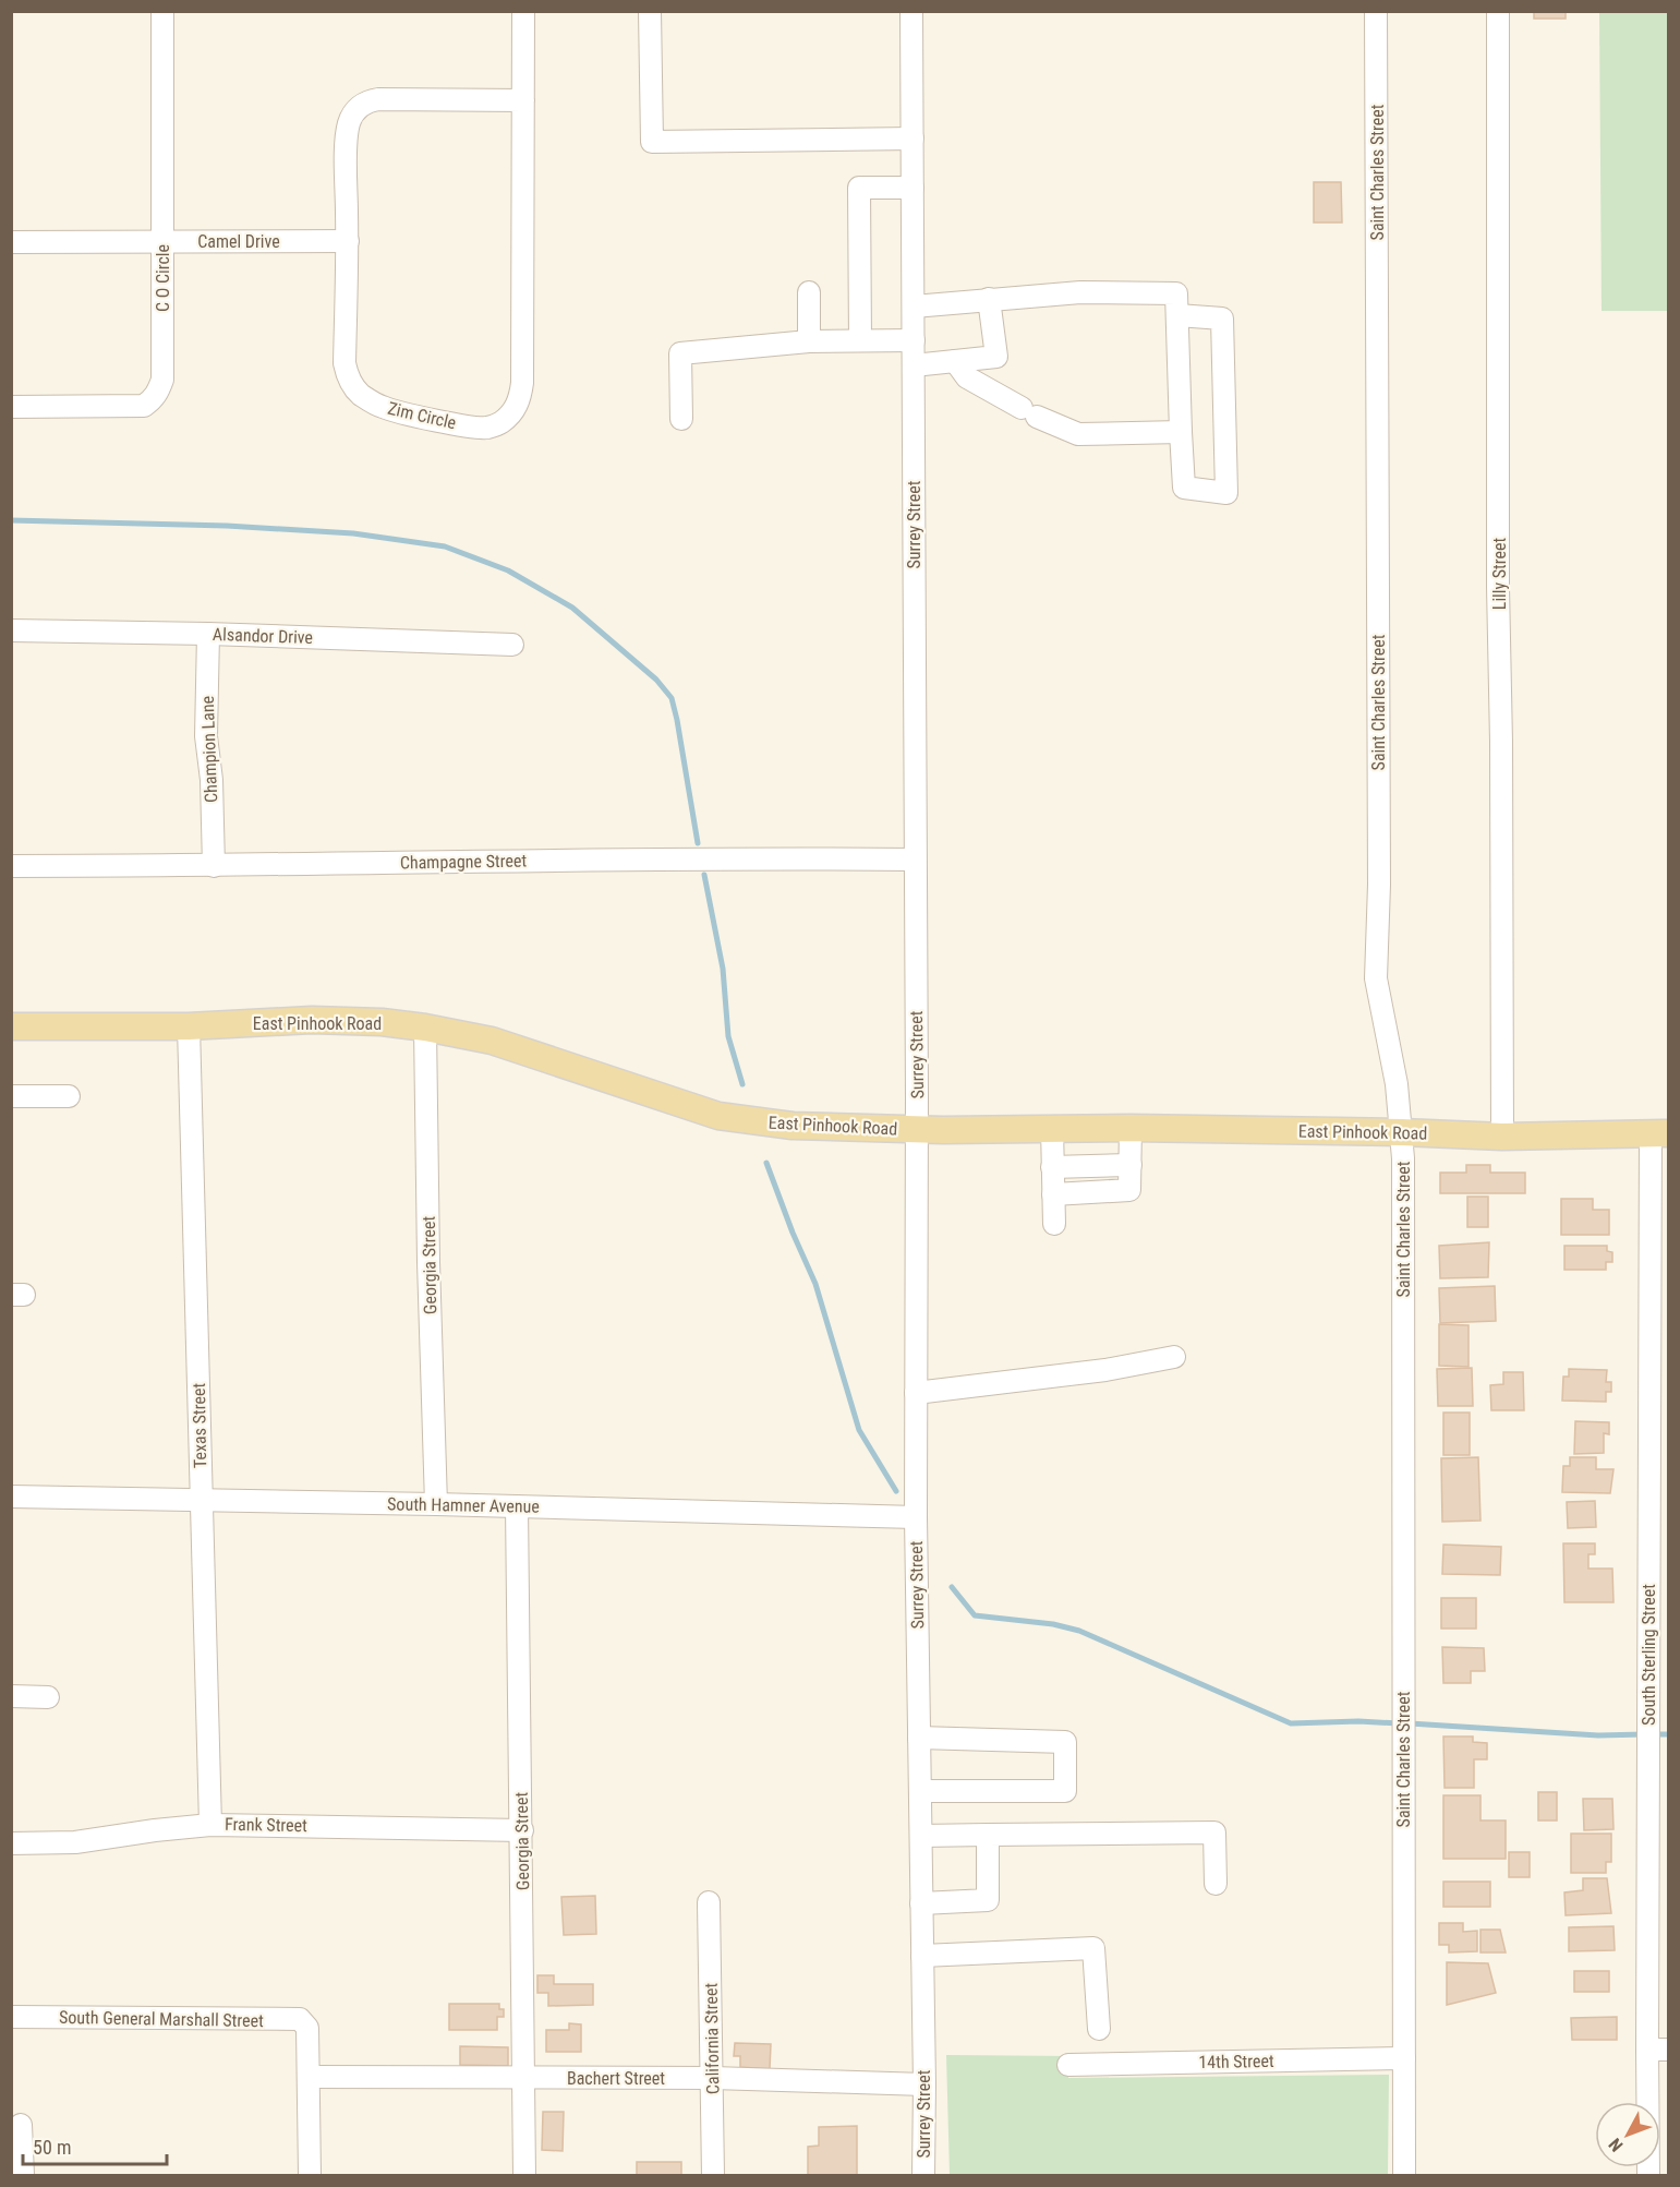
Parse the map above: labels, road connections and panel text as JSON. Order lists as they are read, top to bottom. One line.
{"streets":{"main road":["East Pinhook Road"],"street":["Saint Charles Street","Camel Drive","C O Circle","Zim Circle","Surrey Street","Lilly Street","Alsandor Drive","Champion Lane","Champagne Street","Georgia Street","Texas Street","South Hamner Avenue","South Sterling Street","Frank Street","South General Marshall Street","California Street","14th Street","Bachert Street"]},"crossings":[["Saint Charles Street","East Pinhook Road"],["Saint Charles Street","14th Street"],["Camel Drive","C O Circle"],["Camel Drive","Zim Circle"],["Surrey Street","Champagne Street"],["Surrey Street","East Pinhook Road"],["Surrey Street","South Hamner Avenue"],["Surrey Street","Bachert Street"],["Lilly Street","East Pinhook Road"],["Alsandor Drive","Champion Lane"],["Champion Lane","Champagne Street"],["East Pinhook Road","Georgia Street"],["East Pinhook Road","Texas Street"],["East Pinhook Road","South Sterling Street"],["Georgia Street","South Hamner Avenue"],["Georgia Street","Frank Street"],["Georgia Street","Bachert Street"],["Texas Street","South Hamner Avenue"],["Texas Street","Frank Street"],["South General Marshall Street","Bachert Street"],["California Street","Bachert Street"]],"scale_bar":"50 m","north":"bottom left"}
